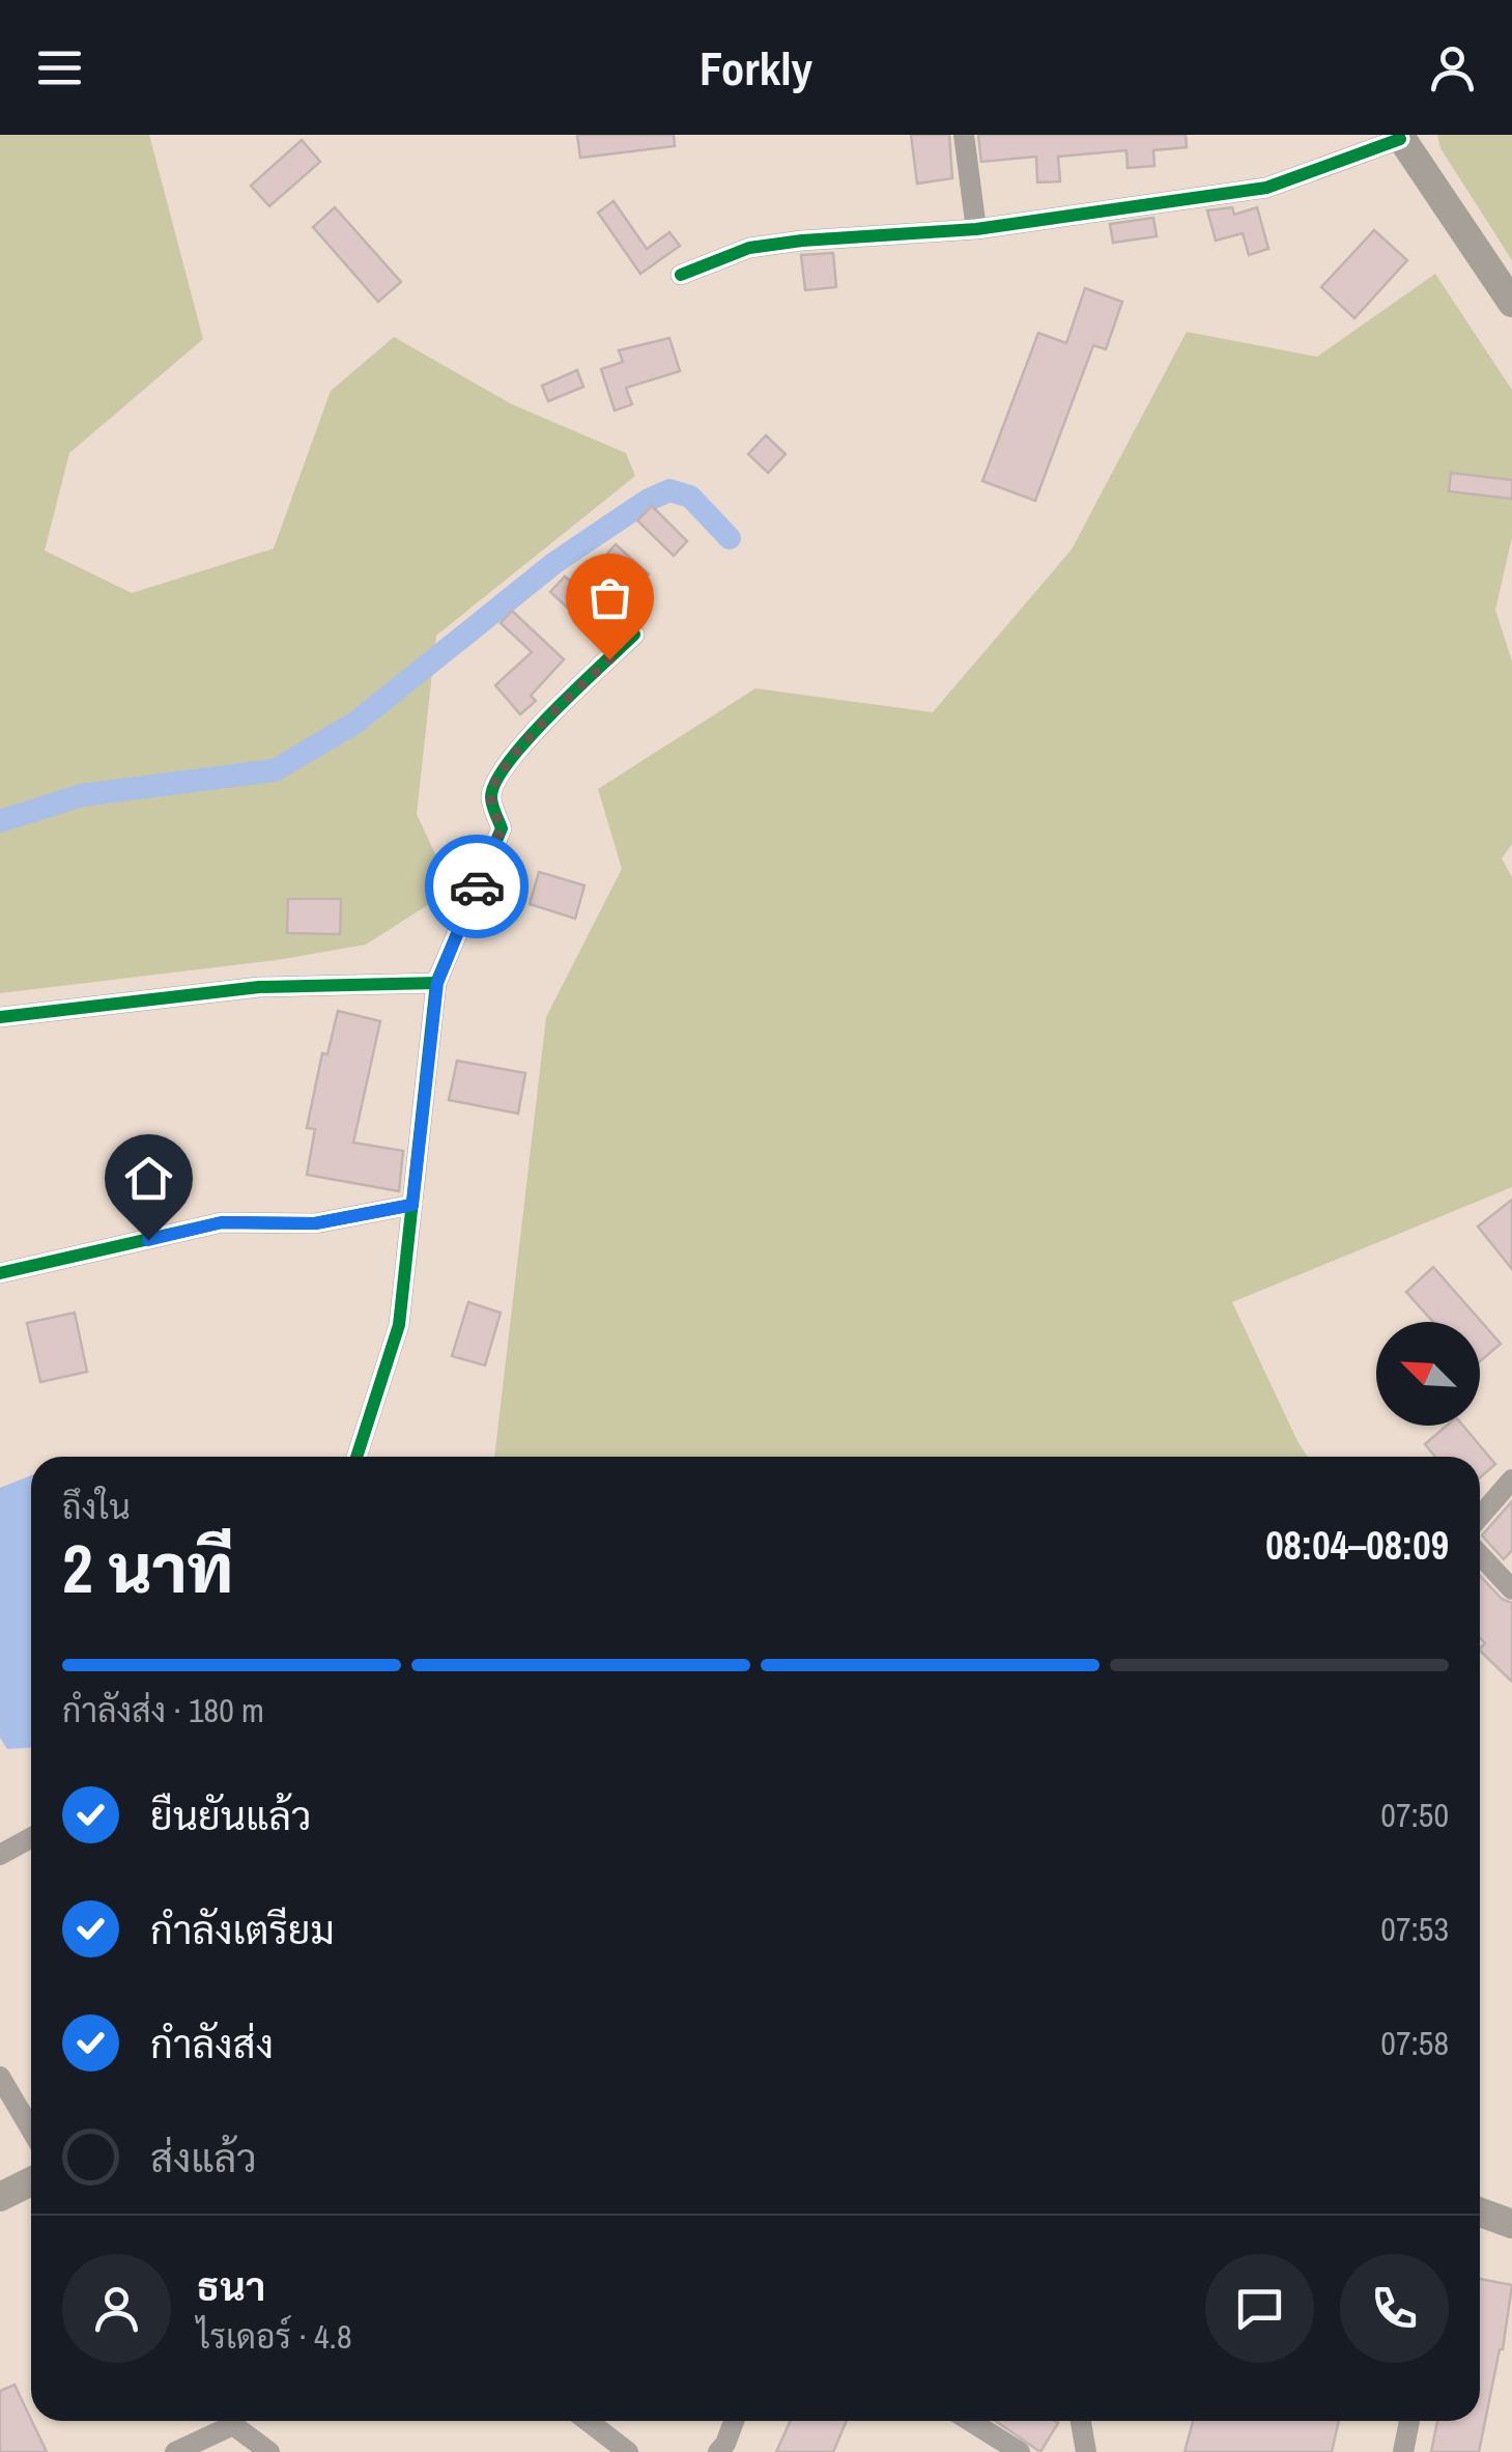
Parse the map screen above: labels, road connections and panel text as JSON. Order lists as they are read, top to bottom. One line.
{"north":"top left","page":{"header":"Forkly","heading":["2 นาที","ถึงใน","08:04–08:09"],"panel":["ธนา","ไรเดอร์ · 4.8"],"bar":"กำลังส่ง · 180 m","list":[["ยืนยันแล้ว","07:50"],["กำลังเตรียม","07:53"],["กำลังส่ง","07:58"],"ส่งแล้ว"]}}
